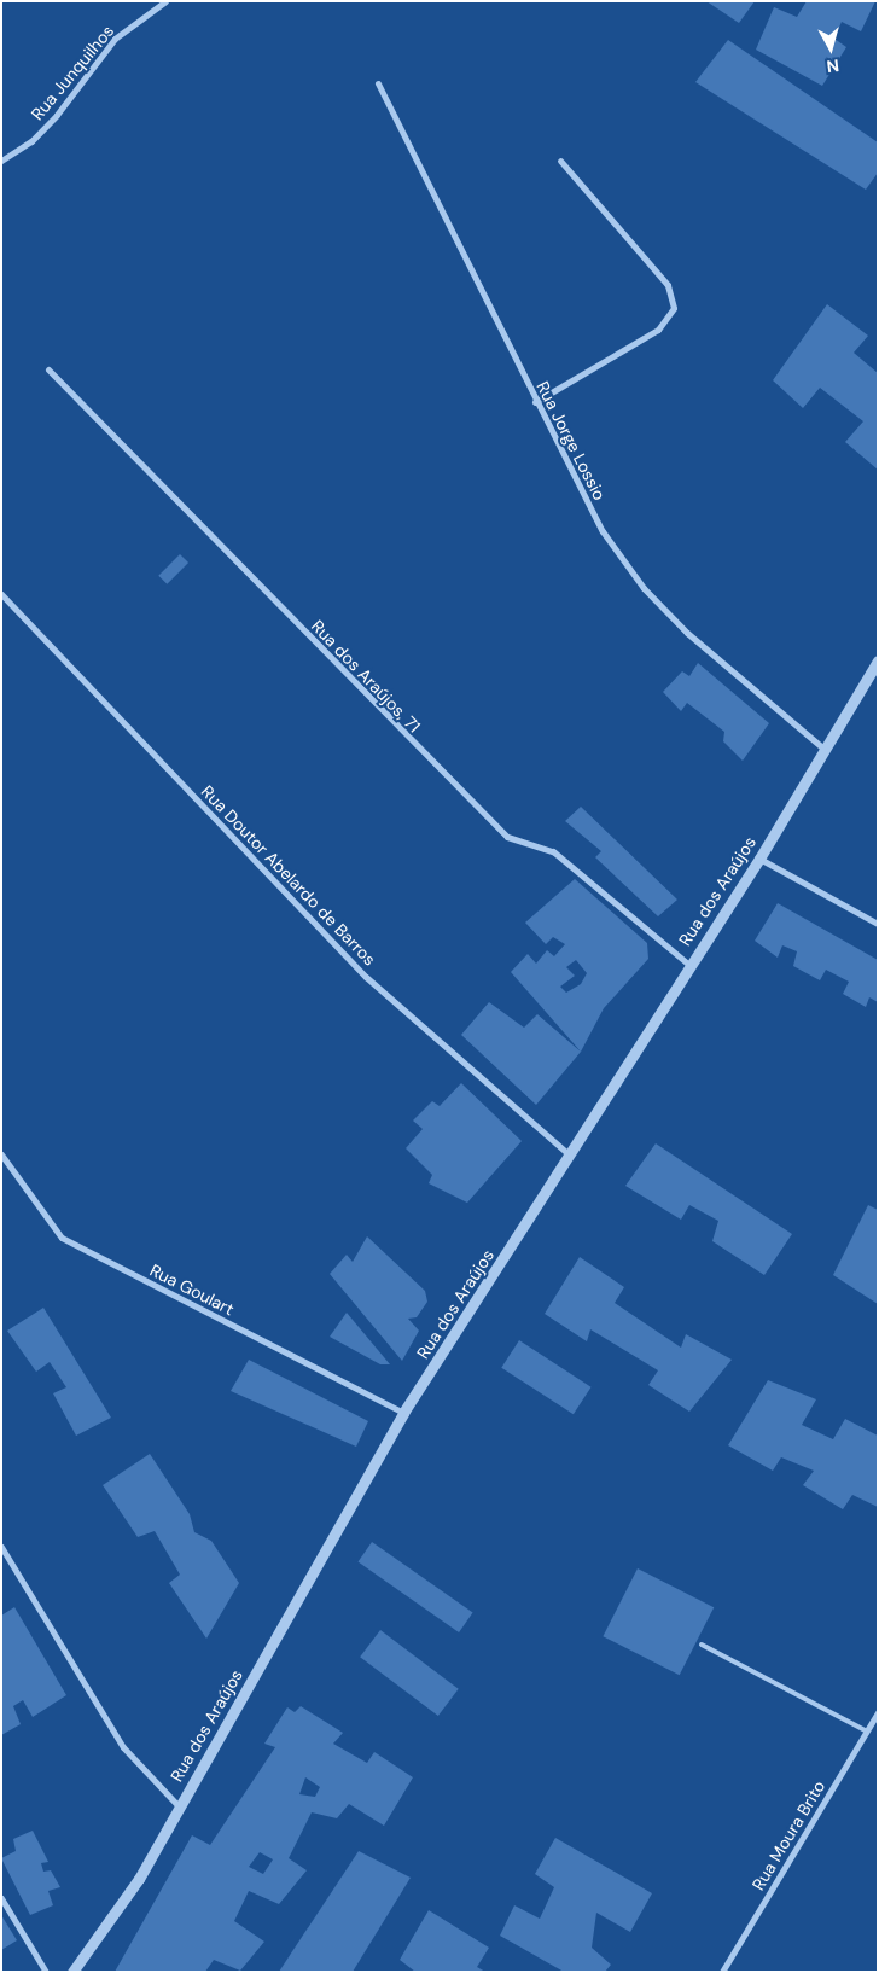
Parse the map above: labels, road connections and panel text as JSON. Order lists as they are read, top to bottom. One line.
{"streets":{"street":["Rua Junquilhos","Rua Jorge Lossio","Rua dos Araújos, 71","Rua Doutor Abelardo de Barros","Rua dos Araújos","Rua Goulart","Rua Moura Brito"]},"crossings":[["Rua Jorge Lossio","Rua dos Araújos"],["Rua dos Araújos, 71","Rua dos Araújos"],["Rua Doutor Abelardo de Barros","Rua dos Araújos"],["Rua dos Araújos","Rua Goulart"]],"north":"bottom"}
